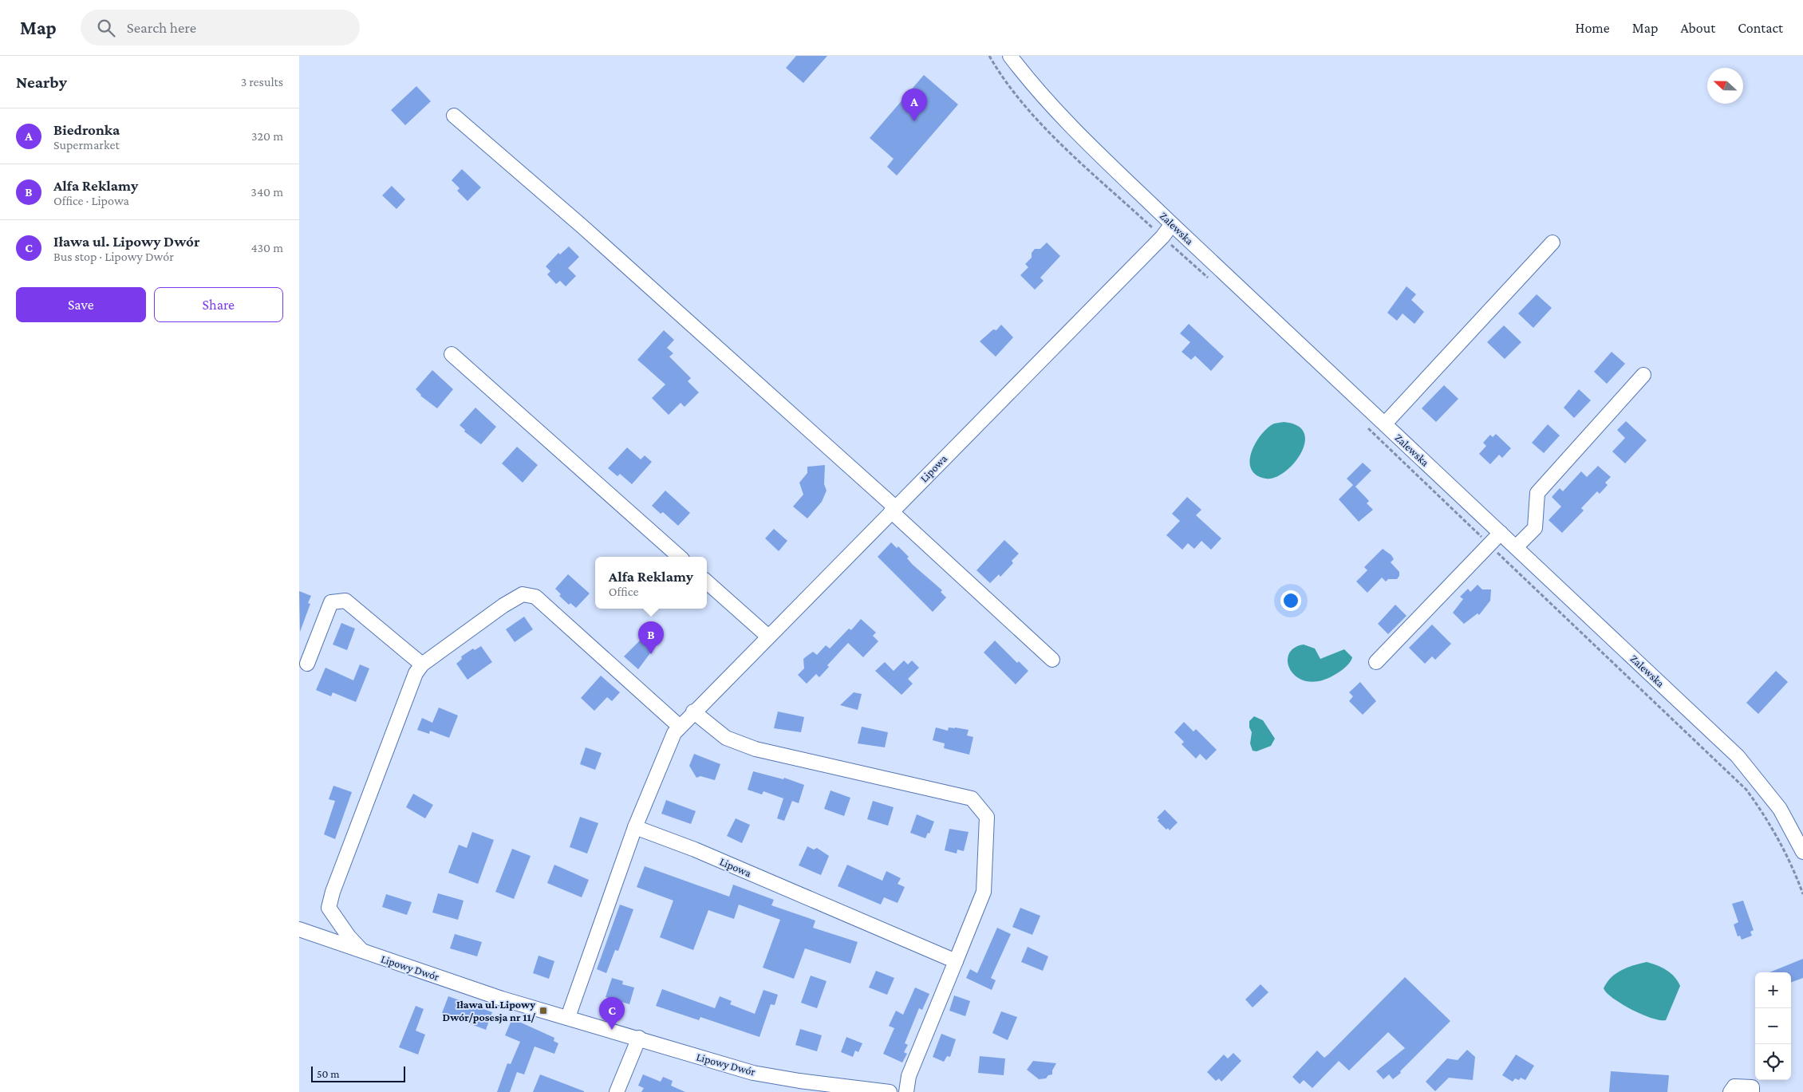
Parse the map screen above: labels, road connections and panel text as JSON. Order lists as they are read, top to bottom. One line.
{"streets":{"street":["Zalewska","Lipowa","Lipowy Dwór"]},"crossings":[["Zalewska","Lipowa"]],"places":{"transit":["Iława ul. Lipowy Dwór/posesja nr 11/"]},"scale_bar":"50 m","north":"left","page":{"header":"Map","search":"Search here","nav":["Home","Map","About","Contact"],"heading":["Nearby","3 results"],"pins":["A","B","C"],"list":[{"mark":"A","name":"Biedronka","note":"Supermarket","value":"320 m"},{"mark":"B","name":"Alfa Reklamy","note":"Office · Lipowa","value":"340 m"},{"mark":"C","name":"Iława ul. Lipowy Dwór","note":"Bus stop · Lipowy Dwór","value":"430 m"}],"buttons":["Save","Share"],"popup":["Alfa Reklamy","Office"],"map_buttons":["+","−"],"scale":"50 m"}}
